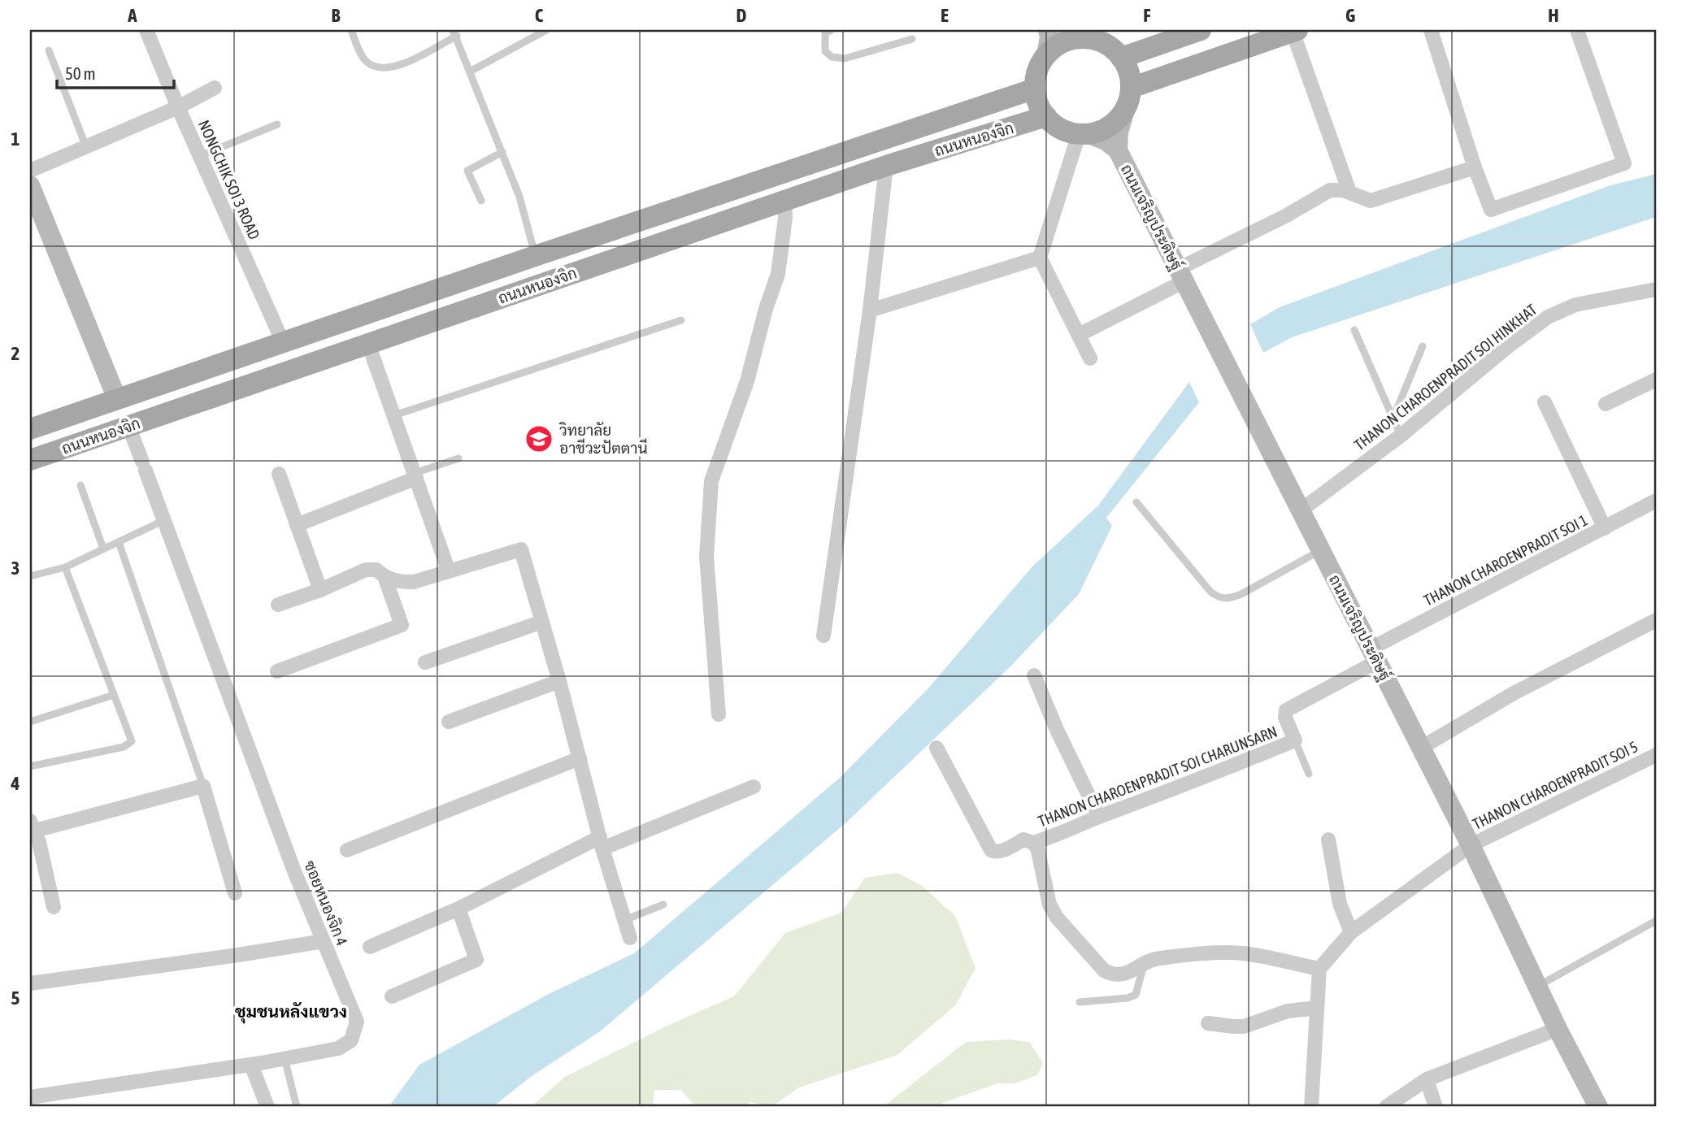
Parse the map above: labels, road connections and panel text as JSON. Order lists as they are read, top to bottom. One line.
{"streets":{"main road":["ถนนหนองจิก","ถนนเจริญประดิษฐ์"],"street":["NONGCHIK SOI 3 ROAD","THANON CHAROENPRADIT SOI HINKHAT","THANON CHAROENPRADIT SOI 1","THANON CHAROENPRADIT SOI CHARUNSARN","THANON CHAROENPRADIT SOI 5","ซอยหนองจิก 4"]},"crossings":[["ถนนหนองจิก","NONGCHIK SOI 3 ROAD"],["ถนนหนองจิก","ถนนเจริญประดิษฐ์"],["ถนนหนองจิก","ซอยหนองจิก 4"],["ถนนเจริญประดิษฐ์","THANON CHAROENPRADIT SOI HINKHAT"],["ถนนเจริญประดิษฐ์","THANON CHAROENPRADIT SOI 1"],["ถนนเจริญประดิษฐ์","THANON CHAROENPRADIT SOI CHARUNSARN"],["ถนนเจริญประดิษฐ์","THANON CHAROENPRADIT SOI 5"],["THANON CHAROENPRADIT SOI 1","THANON CHAROENPRADIT SOI CHARUNSARN"]],"districts":["ชุมชนหลังแขวง"],"places":{"school or university":["วิทยาลัย อาชีวะปัตตานี"]},"scale_bar":"50 m","grid":{"columns":["A","B","C","D","E","F","G","H"],"rows":["1","2","3","4","5"]}}
